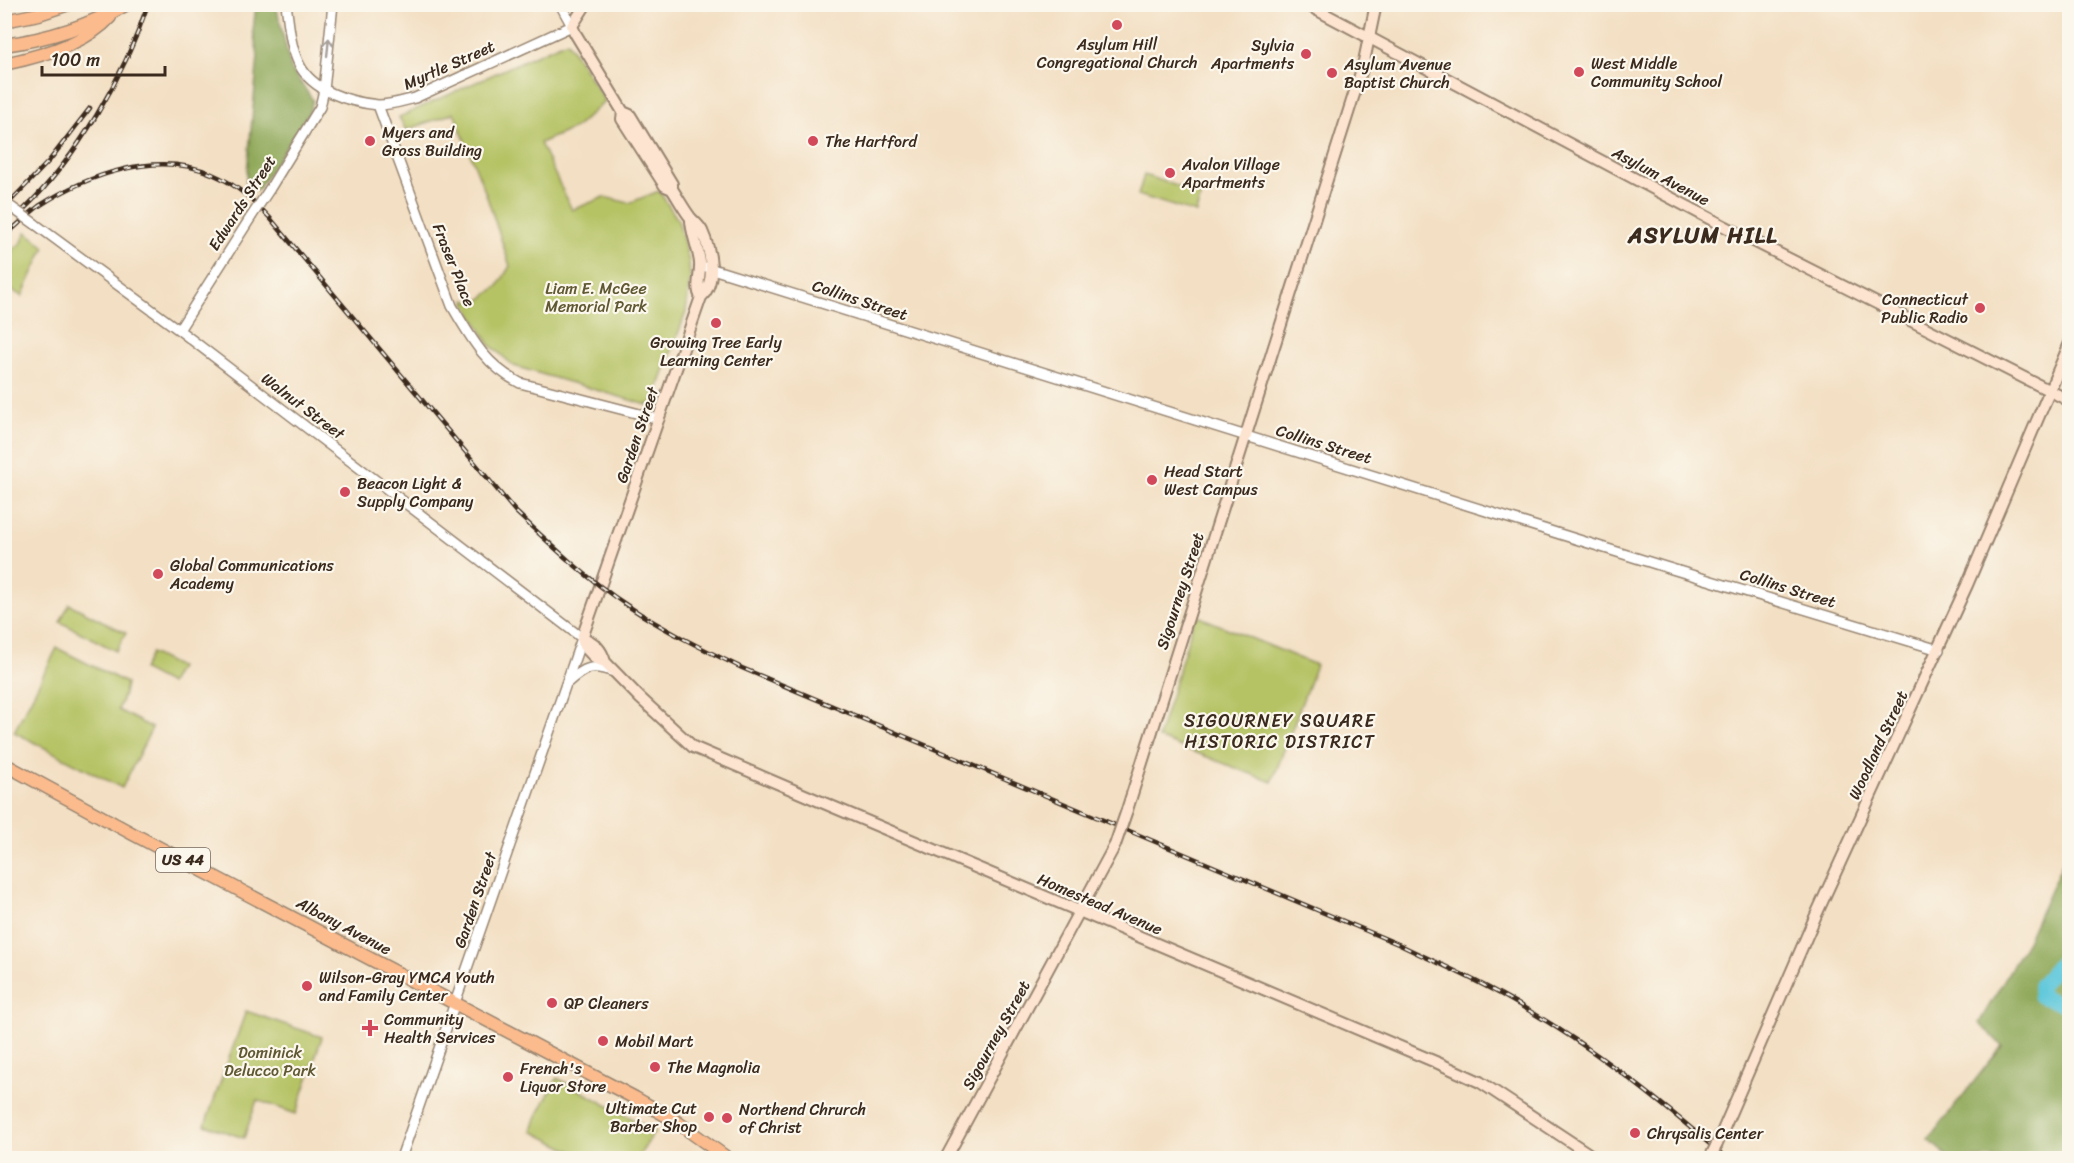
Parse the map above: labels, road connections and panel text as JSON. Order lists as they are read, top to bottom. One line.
{"streets":{"highway":["US 44","Albany Avenue"],"main road":["Asylum Avenue","Garden Street","Sigourney Street","Woodland Street","Homestead Avenue"],"street":["Myrtle Street","Edwards Street","Fraser Place","Collins Street","Walnut Street"]},"crossings":[["Myrtle Street","Edwards Street"],["Myrtle Street","Fraser Place"],["Asylum Avenue","Sigourney Street"],["Asylum Avenue","Woodland Street"],["Edwards Street","Walnut Street"],["Fraser Place","Garden Street"],["Collins Street","Garden Street"],["Collins Street","Sigourney Street"],["Collins Street","Woodland Street"],["Walnut Street","Garden Street"],["Walnut Street","Homestead Avenue"],["Garden Street","Homestead Avenue"],["Garden Street","Albany Avenue"],["Sigourney Street","Homestead Avenue"]],"districts":["ASYLUM HILL","SIGOURNEY SQUARE HISTORIC DISTRICT"],"parks":["Liam E. McGee Memorial Park","Dominick Delucco Park"],"places":{"other":["Asylum Hill Congregational Church","Sylvia Apartments","West Middle Community School","Asylum Avenue Baptist Church","Myers and Gross Building","The Hartford","Avalon Village Apartments","Connecticut Public Radio","Growing Tree Early Learning Center","Head Start West Campus","Beacon Light & Supply Company","Global Communications Academy","Wilson-Gray YMCA Youth and Family Center","QP Cleaners","Mobil Mart","The Magnolia","French's Liquor Store","Ultimate Cut Barber Shop","Northend Chrurch of Christ","Chrysalis Center"],"health":["Community Health Services"]},"scale_bar":"100 m"}
